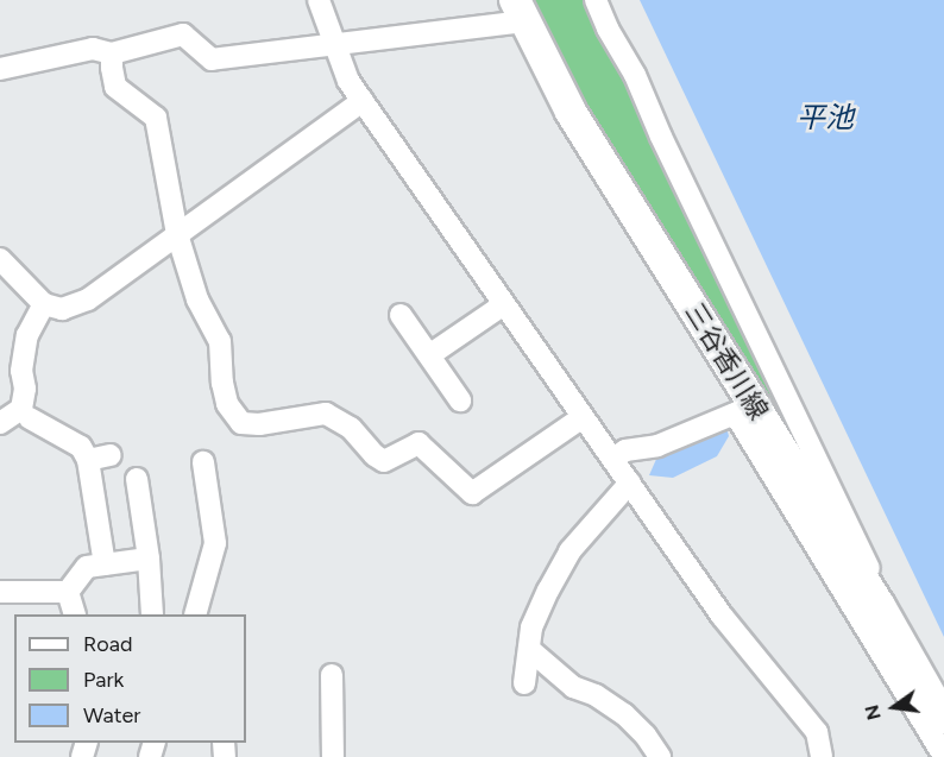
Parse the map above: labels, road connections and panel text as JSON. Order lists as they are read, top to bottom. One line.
{"streets":{"main road":["三谷香川線"]},"water":["平池"],"legend":["Road","Park","Water"],"north":"left"}
